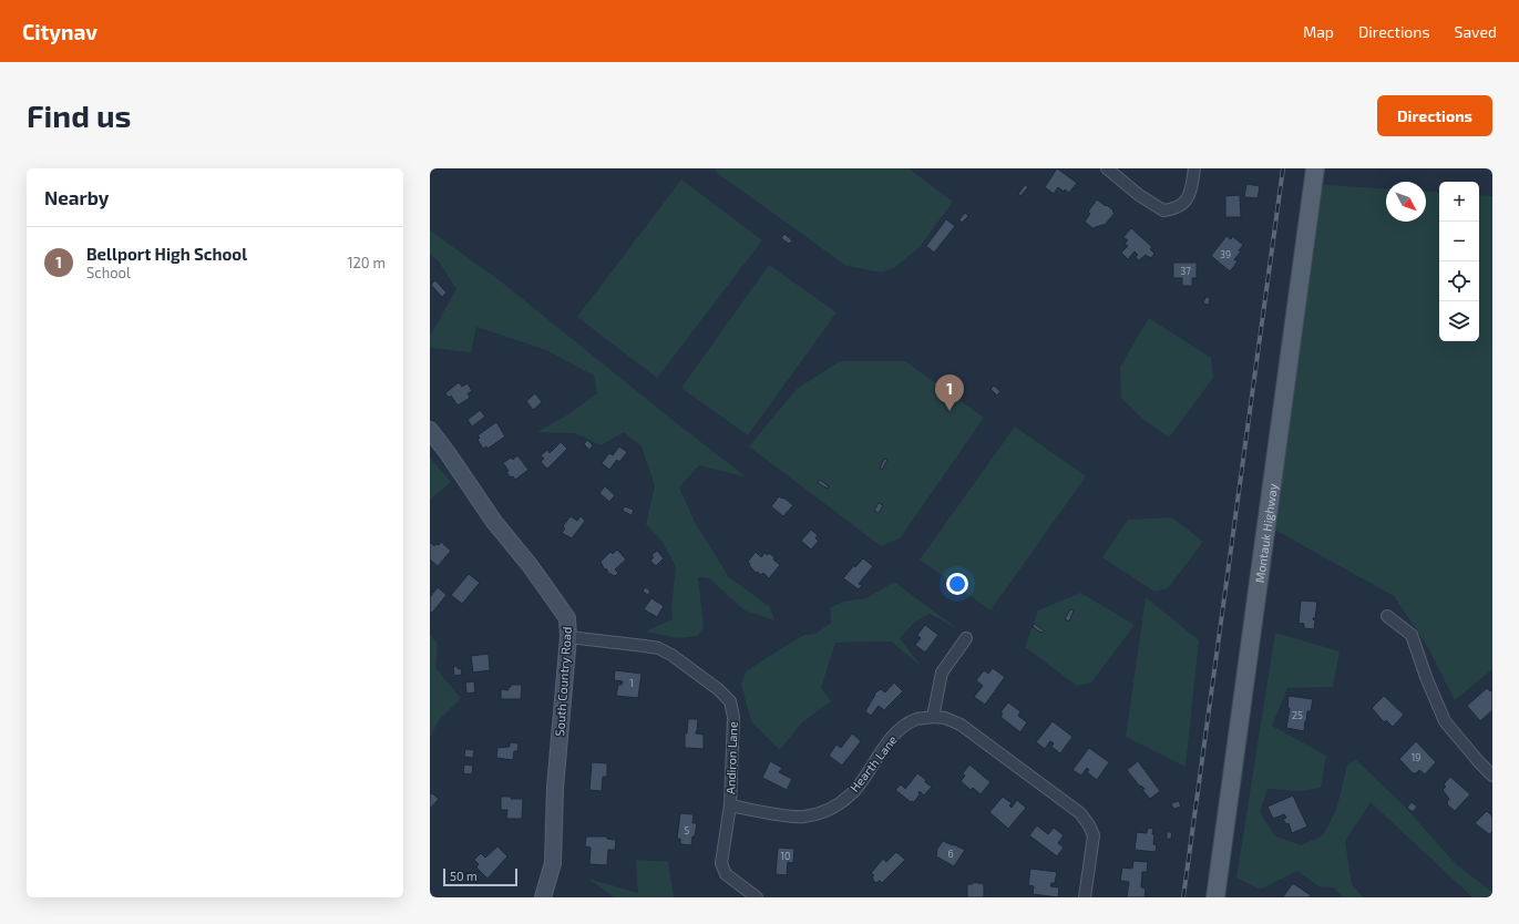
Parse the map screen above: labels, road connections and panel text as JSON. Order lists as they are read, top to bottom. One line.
{"streets":{"main road":["Montauk Highway","South Country Road"],"street":["Andiron Lane","Hearth Lane"]},"crossings":[["South Country Road","Andiron Lane"],["Andiron Lane","Hearth Lane"]],"house_numbers":["39","37","1","25","19","5","6","10"],"scale_bar":"50 m","north":"bottom right","page":{"header":"Citynav","nav":["Map","Directions","Saved"],"buttons":"Directions","title":"Find us","heading":"Nearby","map_buttons":["+","−"],"list":[{"mark":"1","name":"Bellport High School","note":"School","value":"120 m"}],"pins":"1","scale":"50 m"}}
